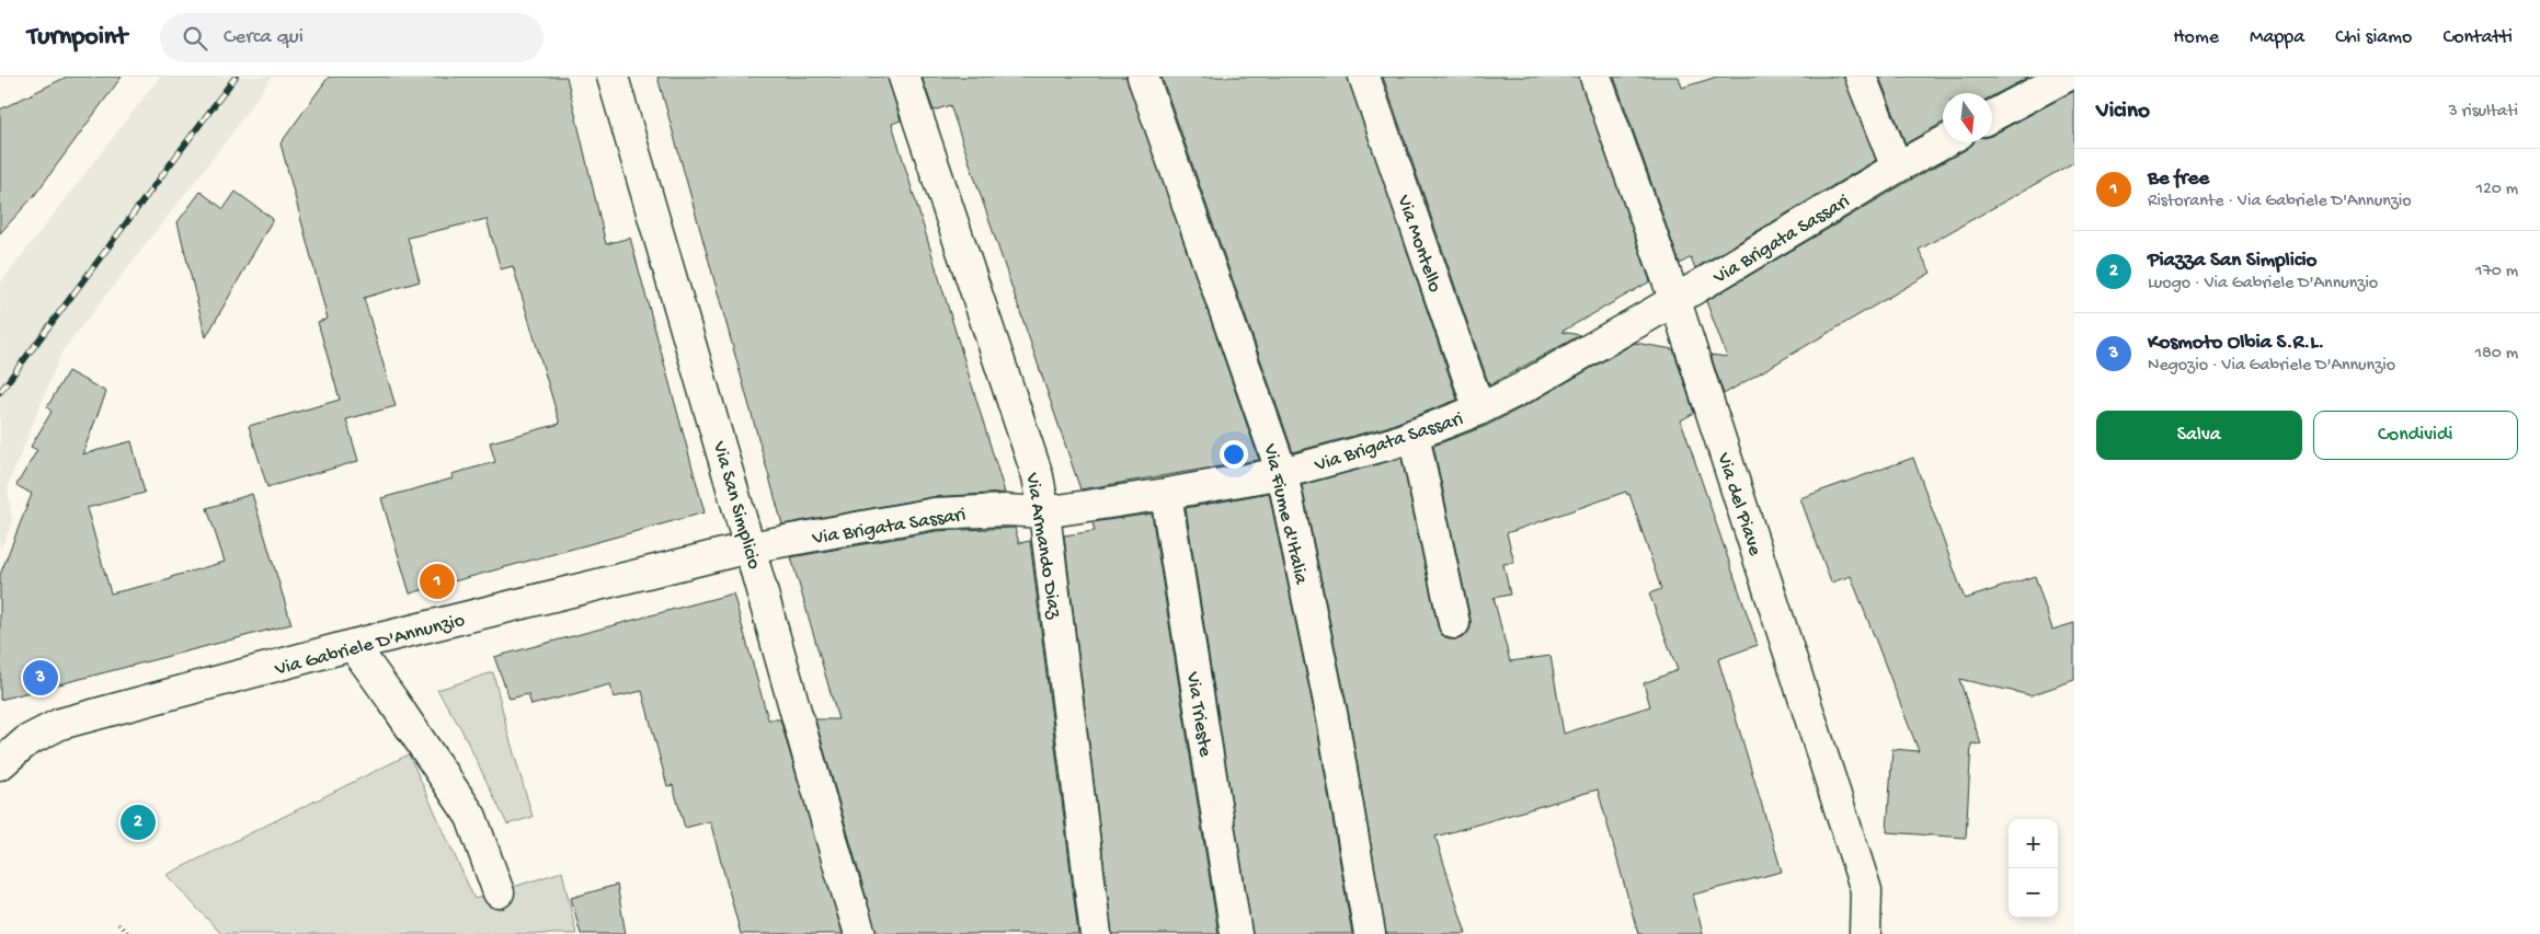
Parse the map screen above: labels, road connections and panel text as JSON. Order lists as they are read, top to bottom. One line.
{"streets":{"street":["Via Brigata Sassari","Via Montello","Via del Piave","Via San Simplicio","Via Fiume d'Italia","Via Armando Diaz","Via Gabriele D'Annunzio","Via Trieste"]},"crossings":[["Via Brigata Sassari","Via Montello"],["Via Brigata Sassari","Via del Piave"],["Via Brigata Sassari","Via San Simplicio"],["Via Brigata Sassari","Via Fiume d'Italia"],["Via Brigata Sassari","Via Armando Diaz"],["Via Brigata Sassari","Via Gabriele D'Annunzio"],["Via Brigata Sassari","Via Trieste"],["Via San Simplicio","Via Gabriele D'Annunzio"]],"north":"bottom","page":{"header":"Turnpoint","search":"Cerca qui","nav":["Home","Mappa","Chi siamo","Contatti"],"heading":["Vicino","3 risultati"],"list":[{"mark":"1","name":"Be free","note":"Ristorante · Via Gabriele D'Annunzio","value":"120 m"},{"mark":"2","name":"Piazza San Simplicio","note":"Luogo · Via Gabriele D'Annunzio","value":"170 m"},{"mark":"3","name":"Kosmoto Olbia S.R.L.","note":"Negozio · Via Gabriele D'Annunzio","value":"180 m"}],"buttons":["Salva","Condividi"],"pins":["1","3","2"],"map_buttons":["+","−"]}}
